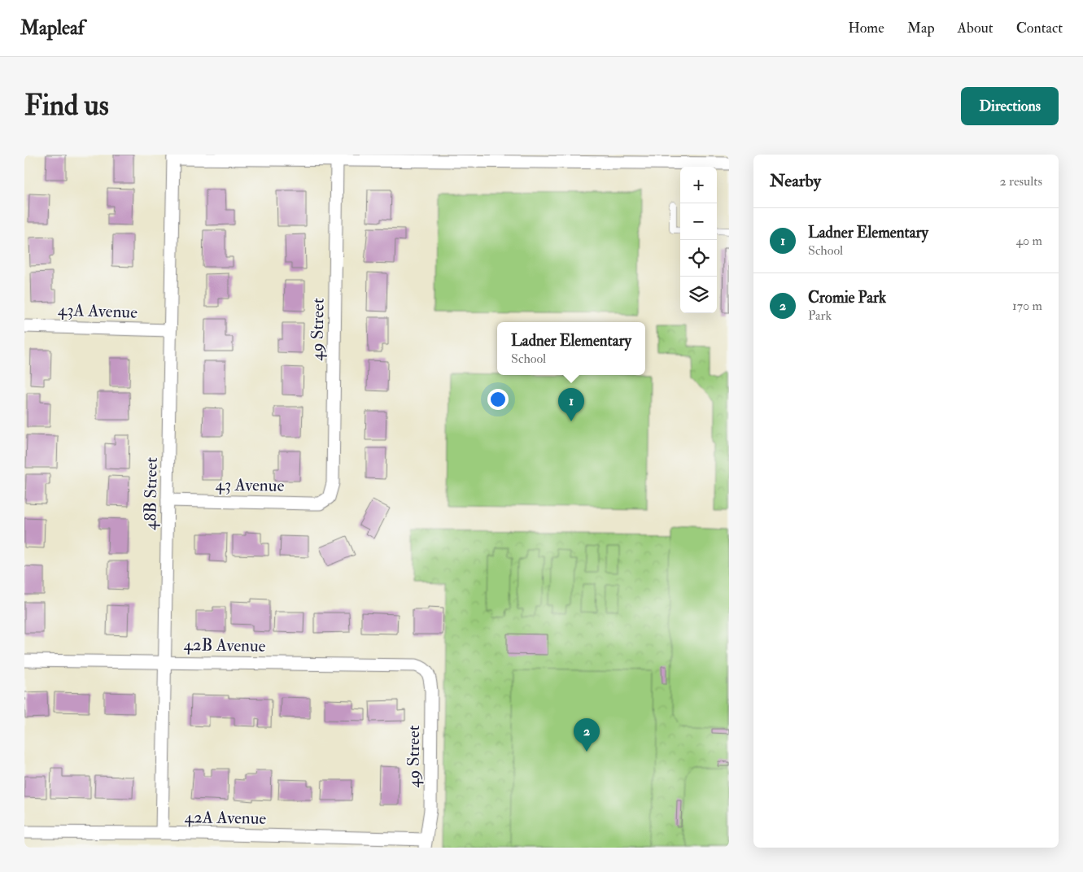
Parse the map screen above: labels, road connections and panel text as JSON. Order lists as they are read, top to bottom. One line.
{"streets":{"street":["43A Avenue","49 Street","43 Avenue","48B Street","42B Avenue","42A Avenue"]},"crossings":[["43A Avenue","48B Street"],["49 Street","43 Avenue"],["49 Street","42B Avenue"],["49 Street","42A Avenue"],["43 Avenue","48B Street"],["48B Street","42B Avenue"],["48B Street","42A Avenue"]],"page":{"header":"Mapleaf","nav":["Home","Map","About","Contact"],"buttons":"Directions","title":"Find us","heading":["Nearby","2 results"],"map_buttons":["+","−"],"list":[{"mark":"1","name":"Ladner Elementary","note":"School","value":"40 m"},{"mark":"2","name":"Cromie Park","note":"Park","value":"170 m"}],"popup":["Ladner Elementary","School"],"pins":["1","2"]}}
